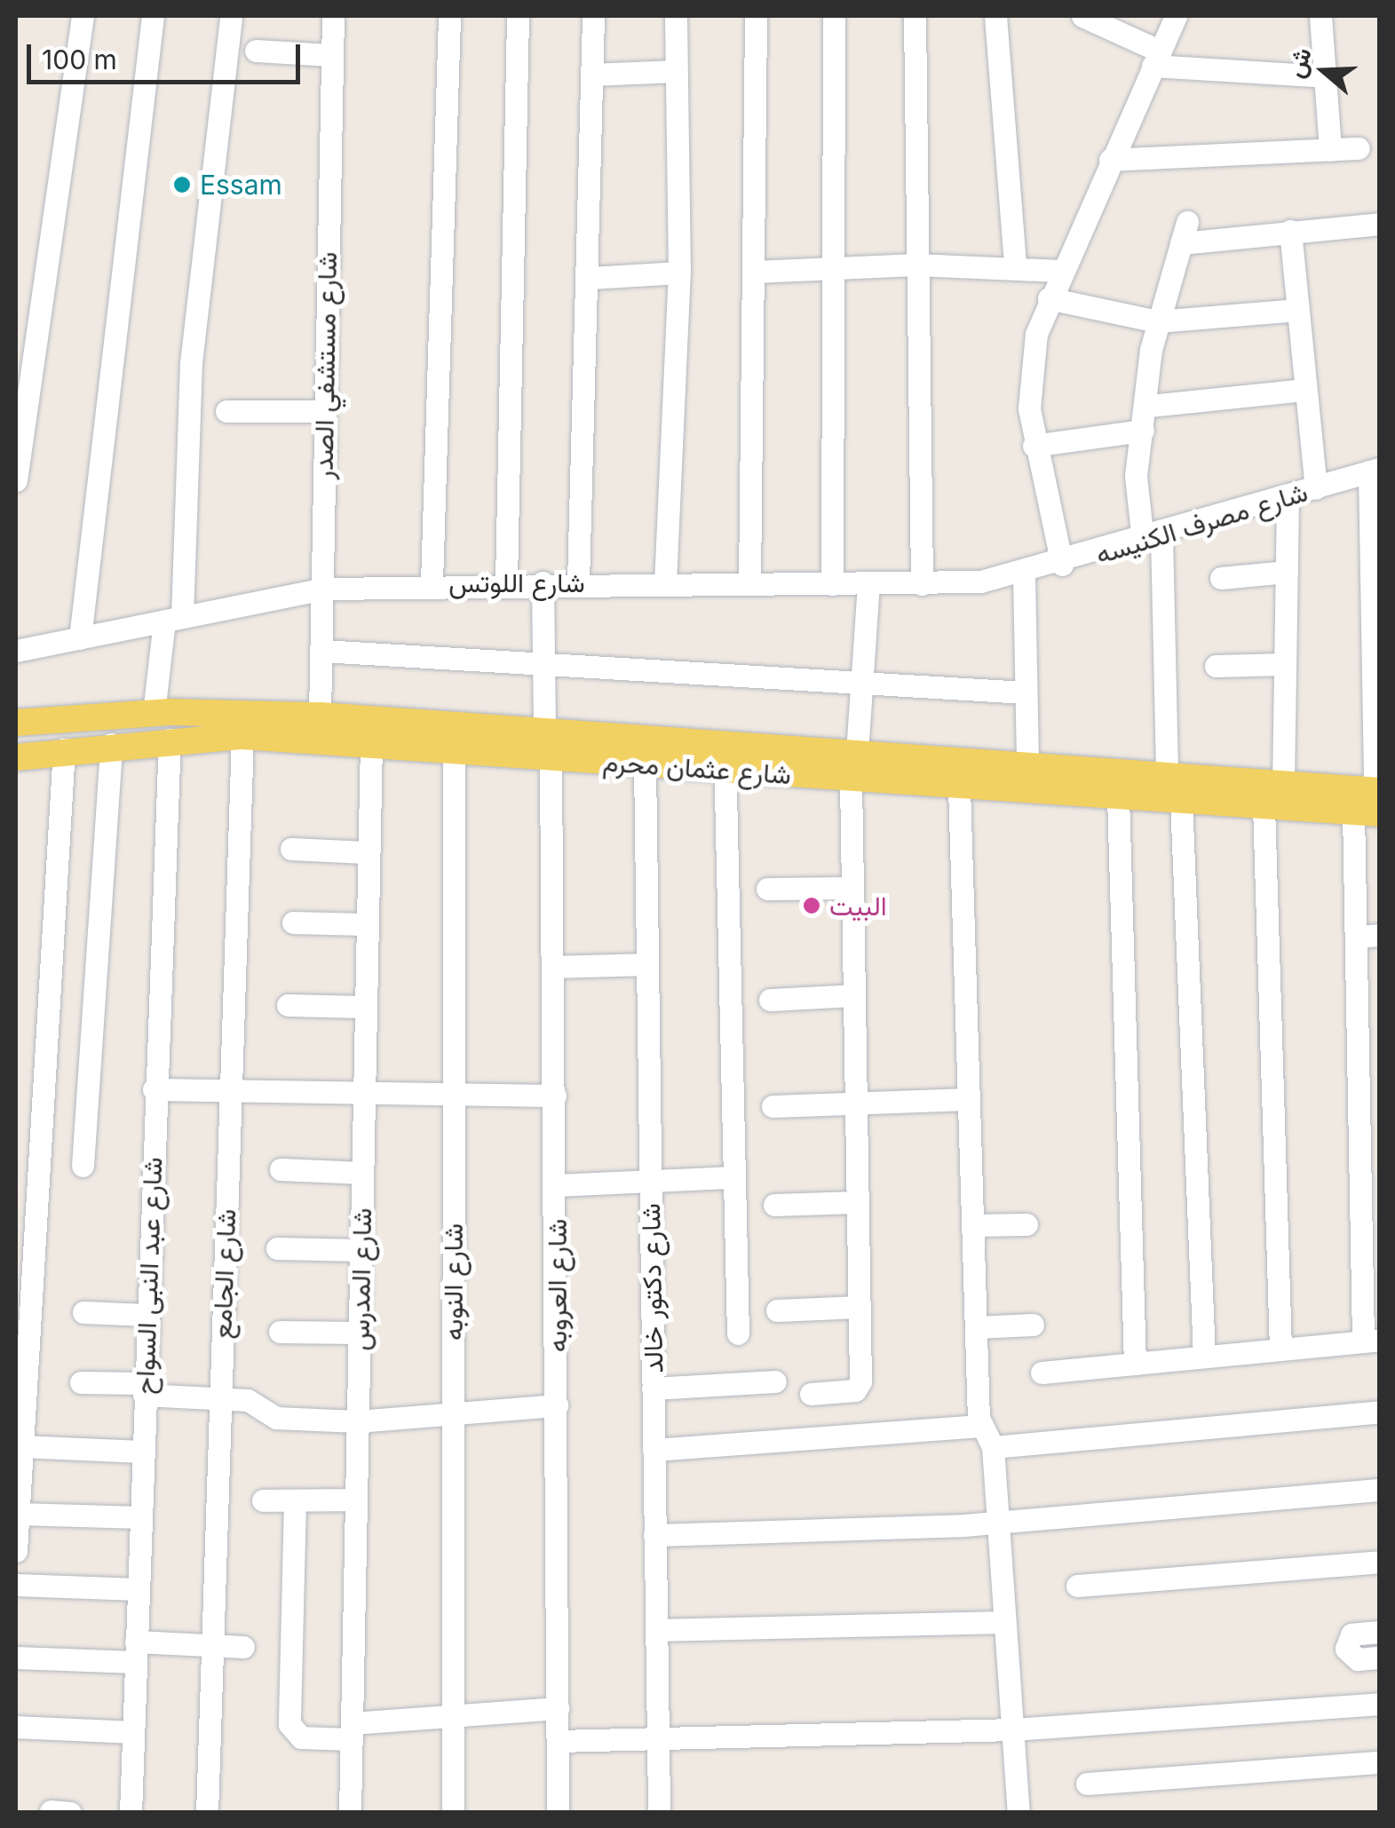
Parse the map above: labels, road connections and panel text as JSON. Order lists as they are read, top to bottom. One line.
{"streets":{"main road":["شارع عثمان محرم"],"street":["شارع مستشفي الصدر","شارع مصرف الكنيسه","شارع اللوتس","شارع الجامع","شارع عبد النبى السواح","شارع المدرس","شارع النوبه","شارع العروبه","شارع دكتور خالد"]},"crossings":[["شارع مستشفي الصدر","شارع اللوتس"],["شارع مستشفي الصدر","شارع عثمان محرم"],["شارع مصرف الكنيسه","شارع اللوتس"],["شارع عثمان محرم","شارع الجامع"],["شارع عثمان محرم","شارع عبد النبى السواح"],["شارع عثمان محرم","شارع المدرس"],["شارع عثمان محرم","شارع النوبه"],["شارع عثمان محرم","شارع العروبه"],["شارع عثمان محرم","شارع دكتور خالد"]],"places":["Essam","البيت"],"scale_bar":"100 m","north":"left"}
